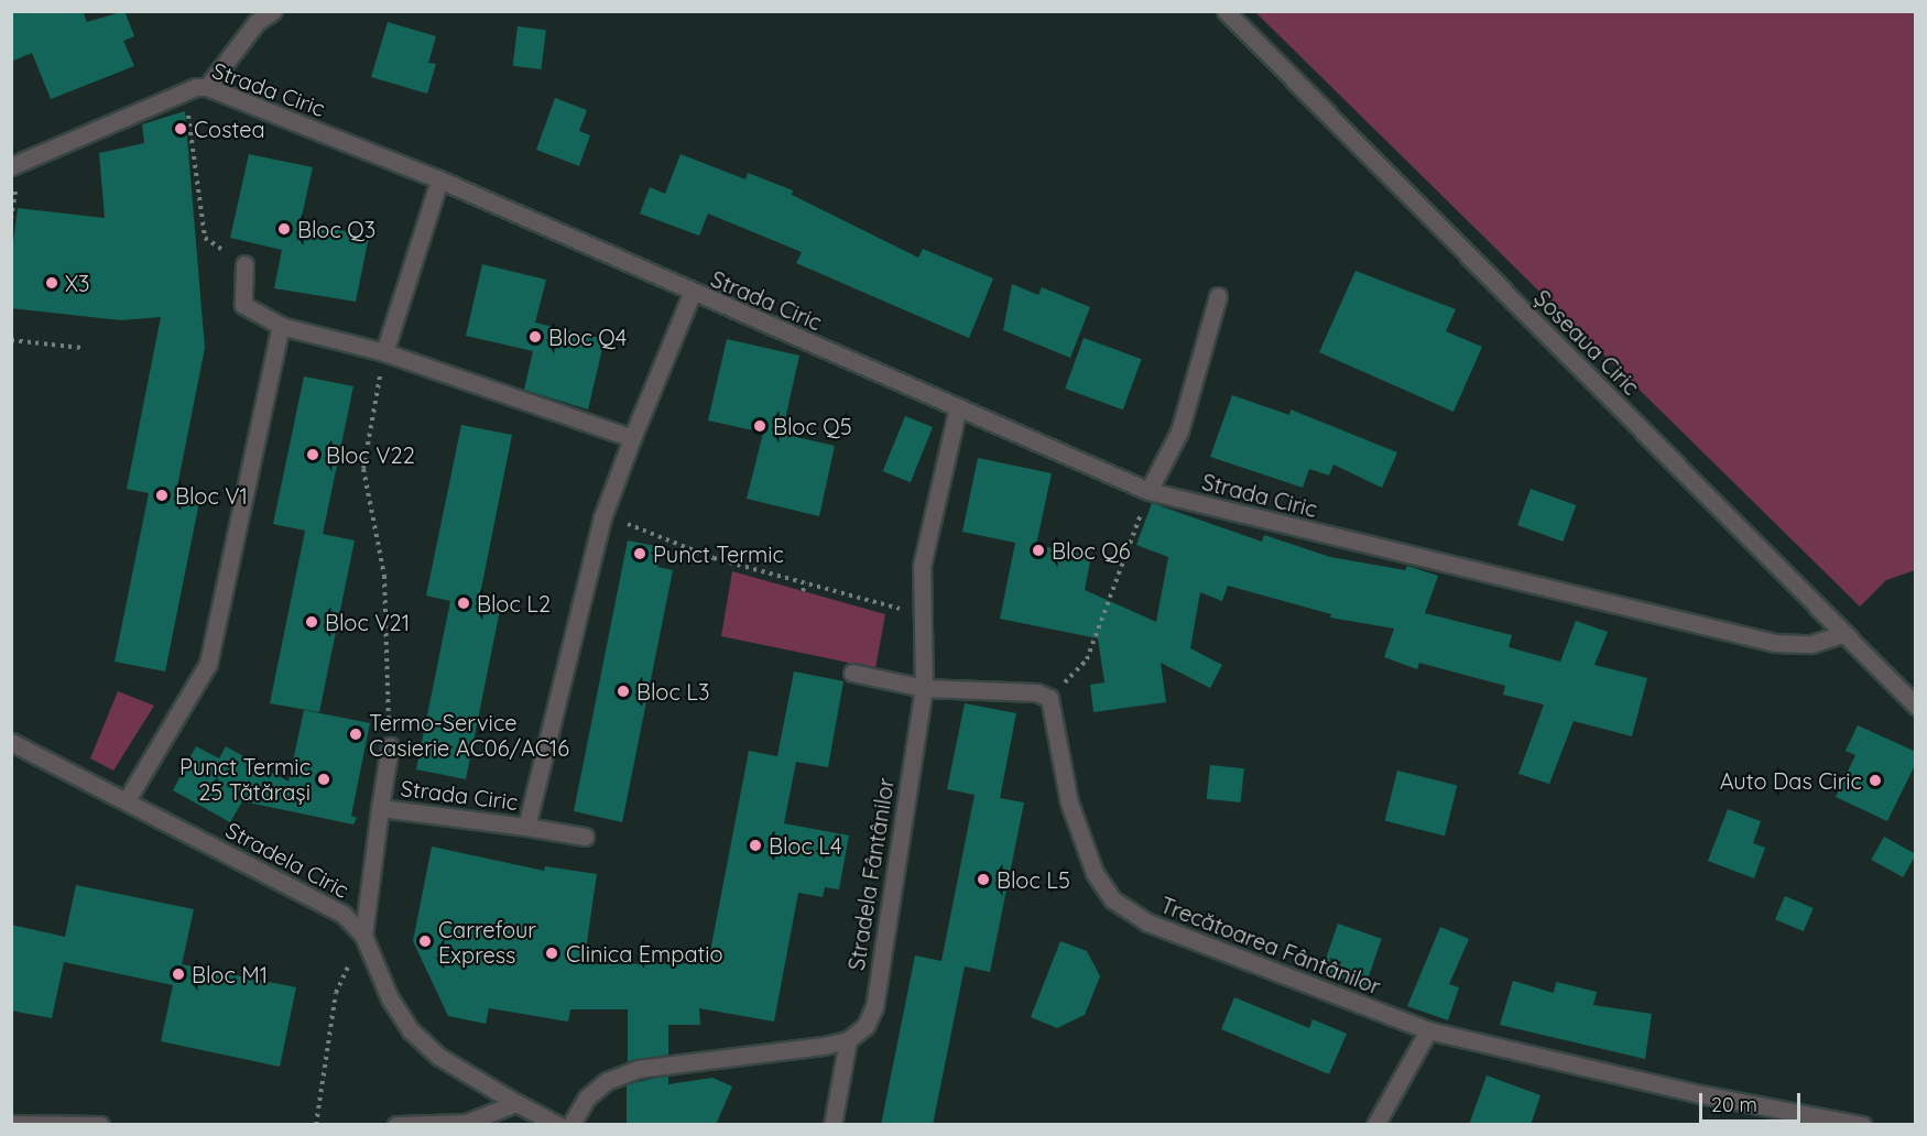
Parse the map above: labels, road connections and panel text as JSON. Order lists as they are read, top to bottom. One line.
{"streets":{"street":["Strada Ciric","Șoseaua Ciric","Stradela Ciric","Stradela Fântânilor","Trecătoarea Fântânilor"]},"crossings":[["Strada Ciric","Șoseaua Ciric"],["Strada Ciric","Stradela Ciric"],["Strada Ciric","Stradela Fântânilor"]],"places":["Costea","Bloc Q3","X3","Bloc Q4","Bloc Q5","Bloc V22","Bloc V1","Bloc Q6","Punct Termic","Bloc L2","Bloc V21","Bloc L3","Termo-Service Casierie AC06/AC16","Punct Termic 25 Tătărași","Auto Das Ciric","Bloc L4","Bloc L5","Carrefour Express","Clinica Empatio","Bloc M1"],"scale_bar":"20 m"}
